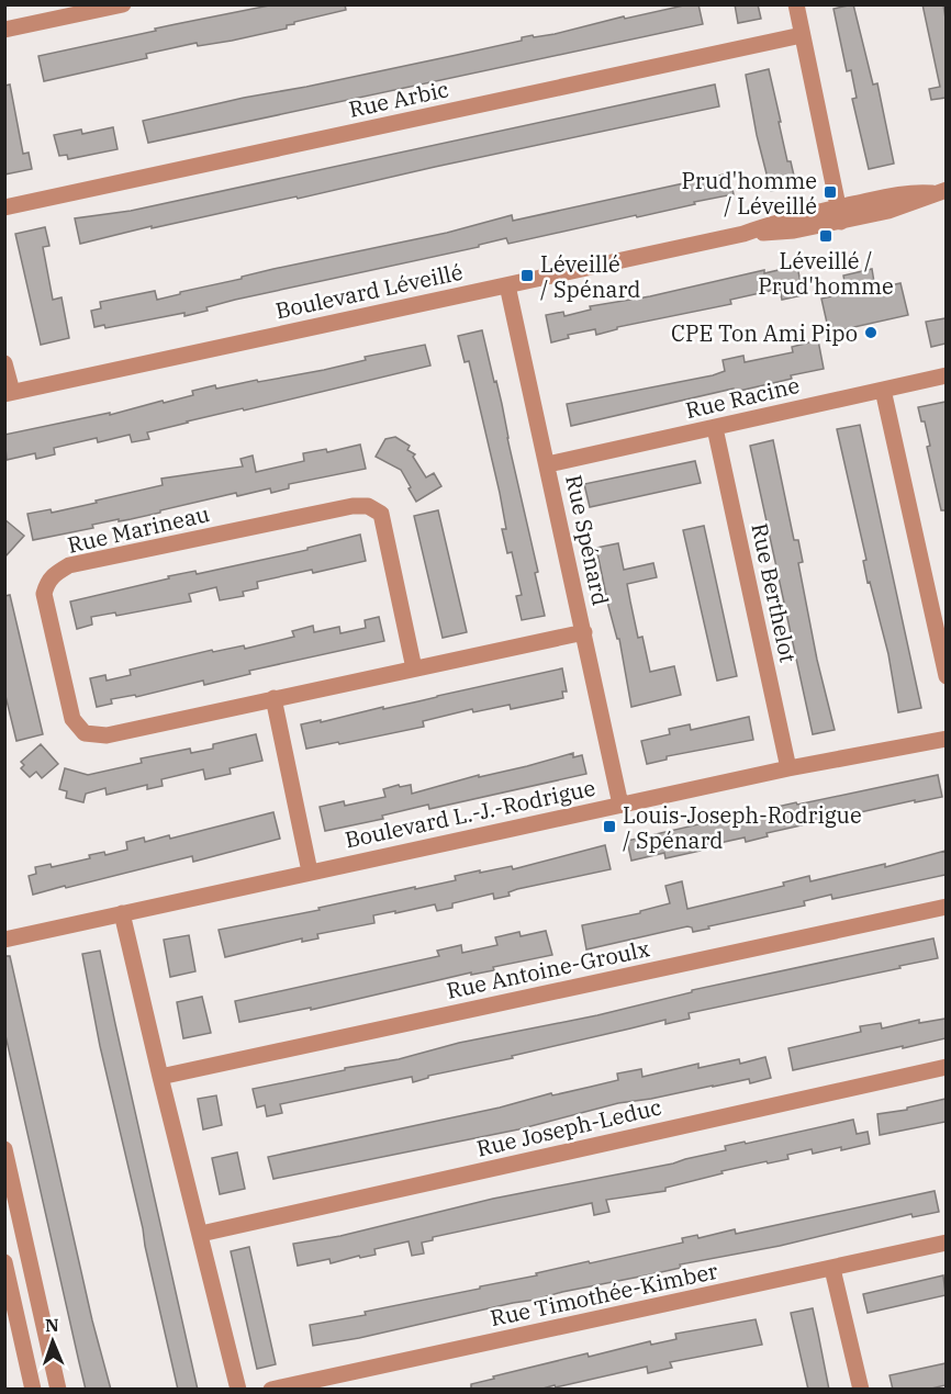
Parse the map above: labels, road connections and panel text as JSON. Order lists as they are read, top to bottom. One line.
{"streets":{"street":["Rue Arbic","Boulevard Léveillé","Rue Racine","Rue Marineau","Rue Spénard","Rue Berthelot","Boulevard L.-J.-Rodrigue","Rue Antoine-Groulx","Rue Joseph-Leduc","Rue Timothée-Kimber"]},"crossings":[["Boulevard Léveillé","Rue Spénard"],["Rue Racine","Rue Spénard"],["Rue Racine","Rue Berthelot"],["Rue Marineau","Rue Spénard"],["Rue Spénard","Boulevard L.-J.-Rodrigue"],["Rue Berthelot","Boulevard L.-J.-Rodrigue"]],"places":{"transit":["Prud'homme / Léveillé","Léveillé / Prud'homme","Léveillé / Spénard","Louis-Joseph-Rodrigue / Spénard"],"other":["CPE Ton Ami Pipo"]},"north":"top"}
